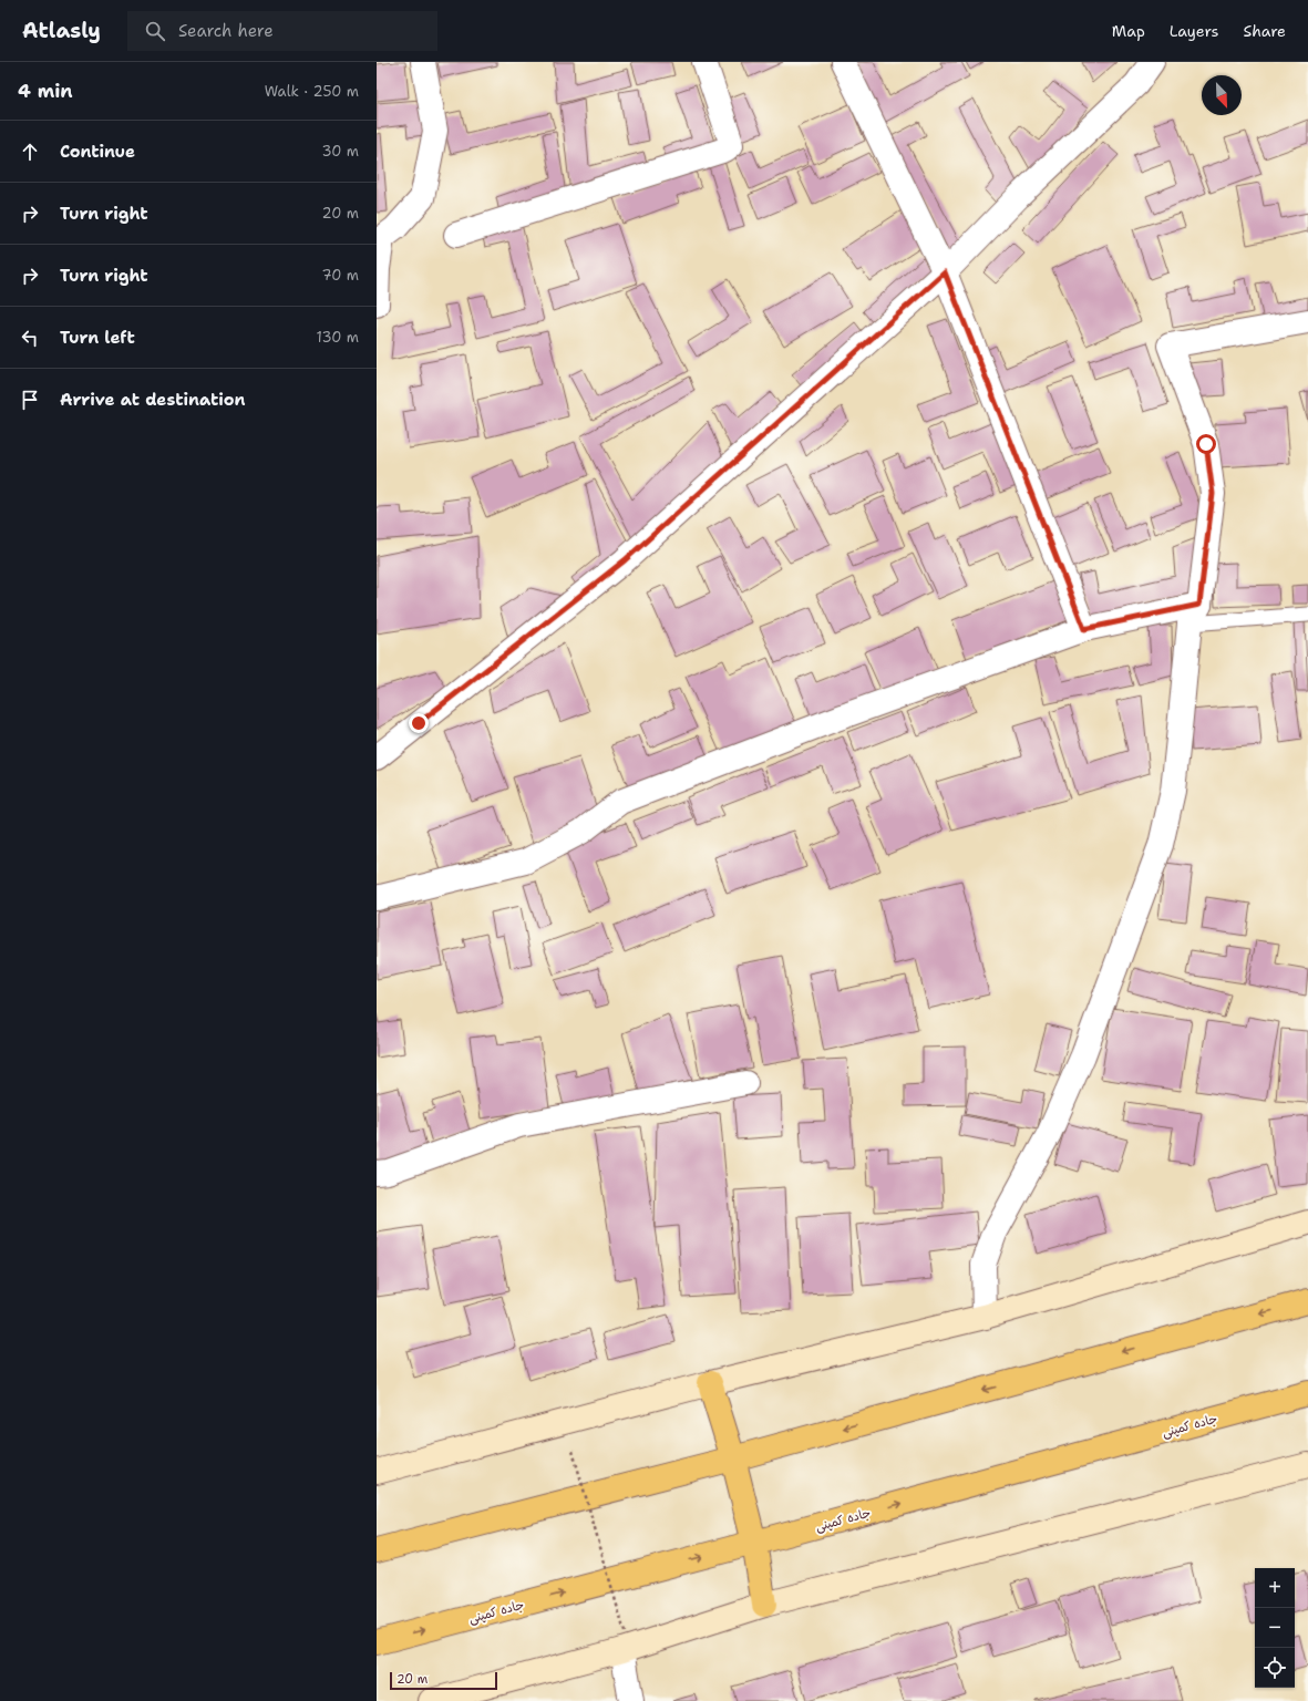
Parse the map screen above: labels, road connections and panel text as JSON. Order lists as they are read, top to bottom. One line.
{"streets":{"highway":["جاده کمپنی"]},"scale_bar":"20 m","north":"bottom right","page":{"header":"Atlasly","search":"Search here","nav":["Map","Layers","Share"],"heading":["4 min","Walk · 250 m"],"list":[["Continue","30 m"],["Turn right","20 m"],["Turn right","70 m"],["Turn left","130 m"],"Arrive at destination"],"map_buttons":["+","−"],"scale":"20 m"}}
